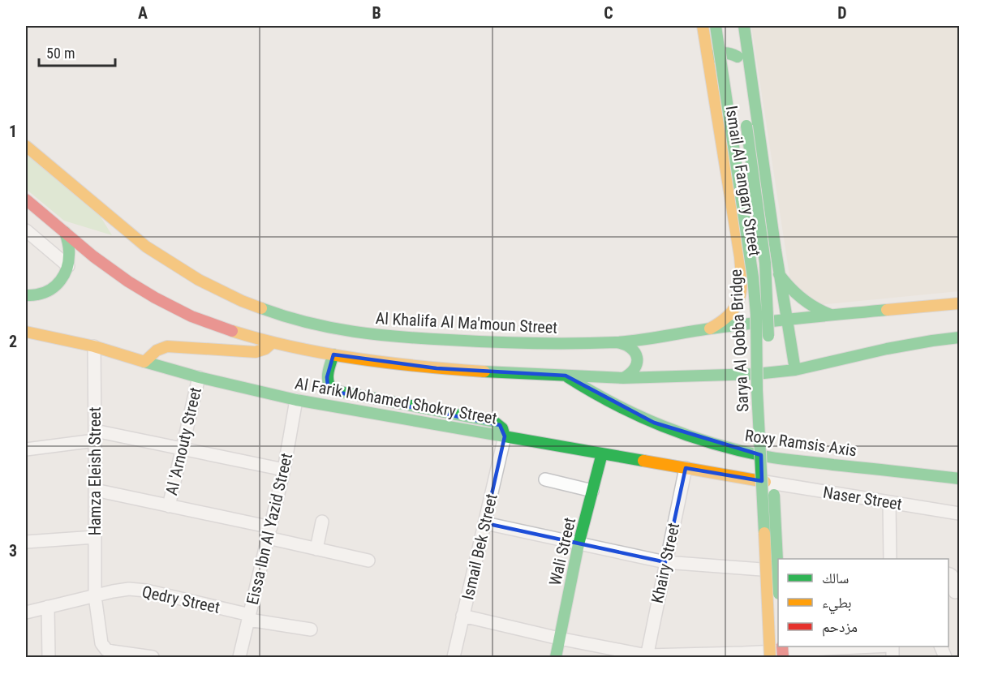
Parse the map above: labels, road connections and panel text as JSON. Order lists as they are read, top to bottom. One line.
{"streets":{"main road":["Ismail Al Fangary Street","Al Khalifa Al Ma'moun Street","Sarya Al Qobba Bridge","Al Farik Mohamed Shokry Street","Roxy Ramsis Axis","Wali Street"],"street":["Al 'Arnouty Street","Hamza Eleish Street","Naser Street","Eissa Ibn Al Yazid Street","Ismail Bek Street","Khairy Street","Qedry Street"]},"crossings":[["Ismail Al Fangary Street","Al Khalifa Al Ma'moun Street"],["Al Farik Mohamed Shokry Street","Al 'Arnouty Street"],["Al Farik Mohamed Shokry Street","Hamza Eleish Street"],["Al Farik Mohamed Shokry Street","Naser Street"],["Al Farik Mohamed Shokry Street","Eissa Ibn Al Yazid Street"],["Al Farik Mohamed Shokry Street","Ismail Bek Street"],["Al Farik Mohamed Shokry Street","Wali Street"],["Al Farik Mohamed Shokry Street","Khairy Street"],["Hamza Eleish Street","Qedry Street"],["Eissa Ibn Al Yazid Street","Qedry Street"]],"legend":["سالك","بطيء","مزدحم"],"scale_bar":"50 m","grid":{"columns":["A","B","C","D"],"rows":["1","2","3"]}}
